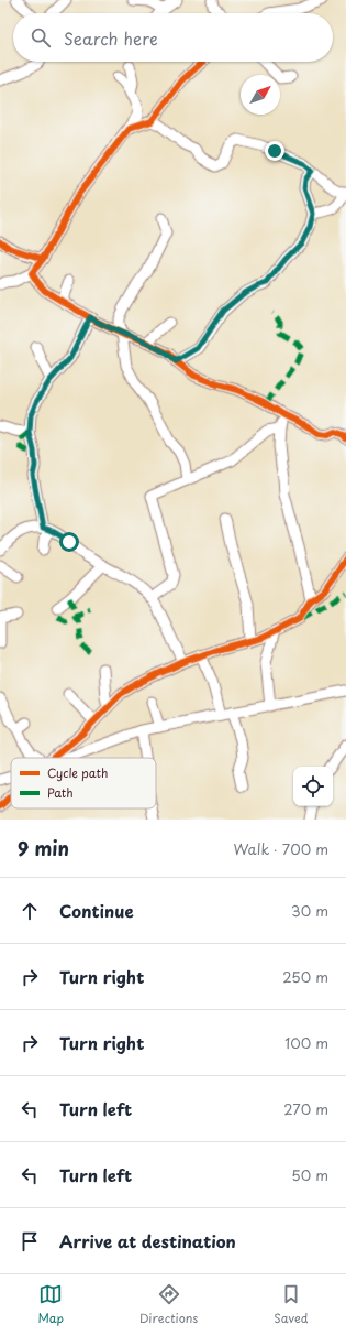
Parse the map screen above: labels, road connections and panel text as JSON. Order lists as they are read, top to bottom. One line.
{"legend":["Cycle path","Path"],"north":"top right","page":{"search":"Search here","heading":["9 min","Walk · 700 m"],"list":[["Continue","30 m"],["Turn right","250 m"],["Turn right","100 m"],["Turn left","270 m"],["Turn left","50 m"],"Arrive at destination"],"nav":["Map","Directions","Saved"]}}
